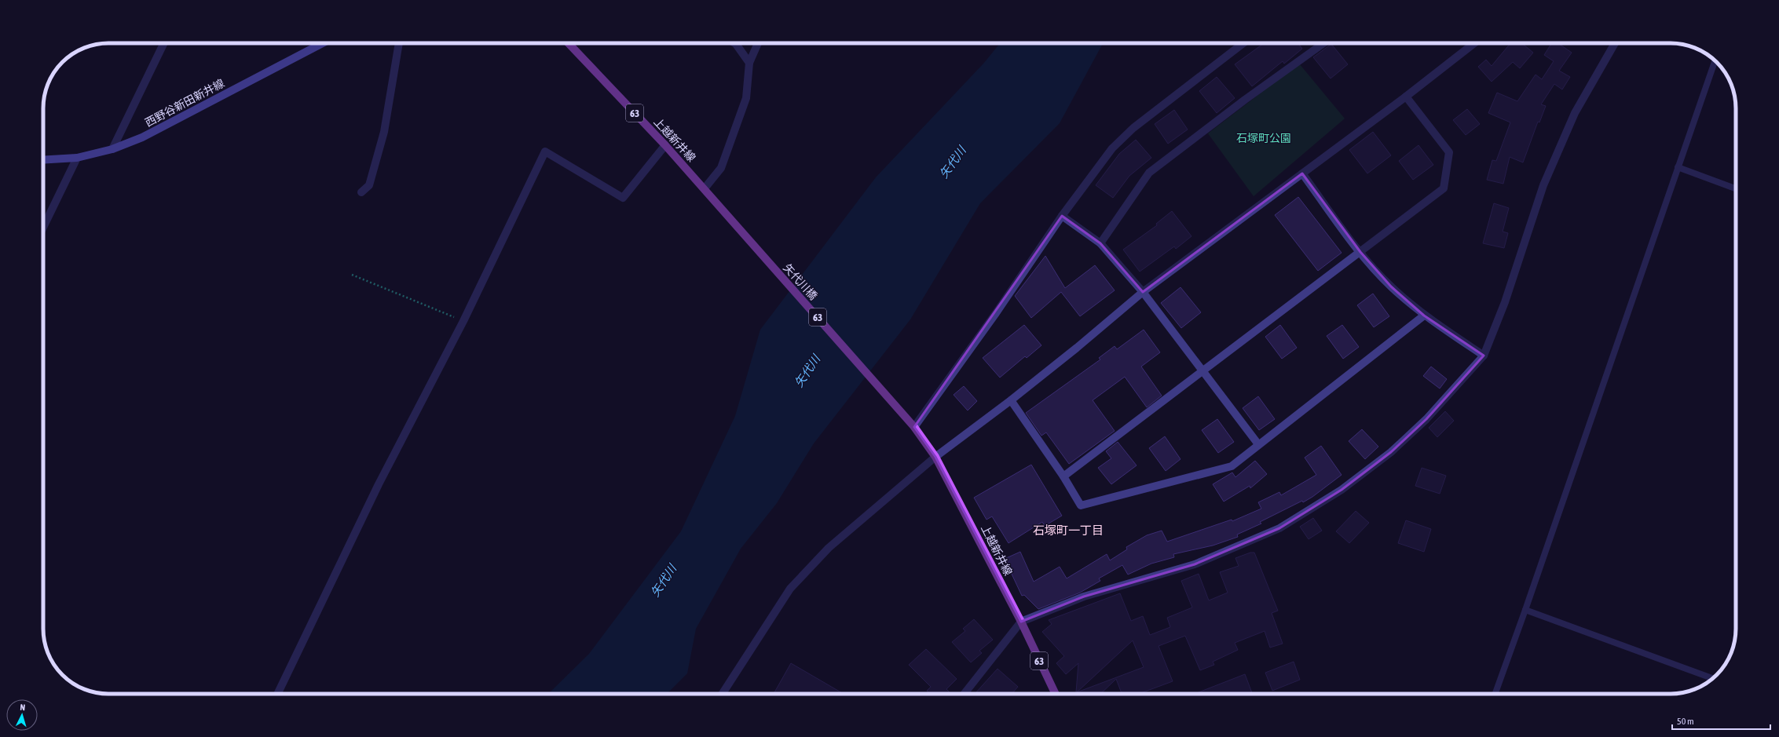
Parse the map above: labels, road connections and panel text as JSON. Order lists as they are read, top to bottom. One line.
{"streets":{"main road":["西野谷新田新井線","63","上越新井線","矢代川橋"]},"crossings":[["上越新井線","矢代川橋"]],"districts":["石塚町一丁目"],"water":["矢代川"],"parks":["石塚町公園"],"scale_bar":"50 m","north":"top"}
